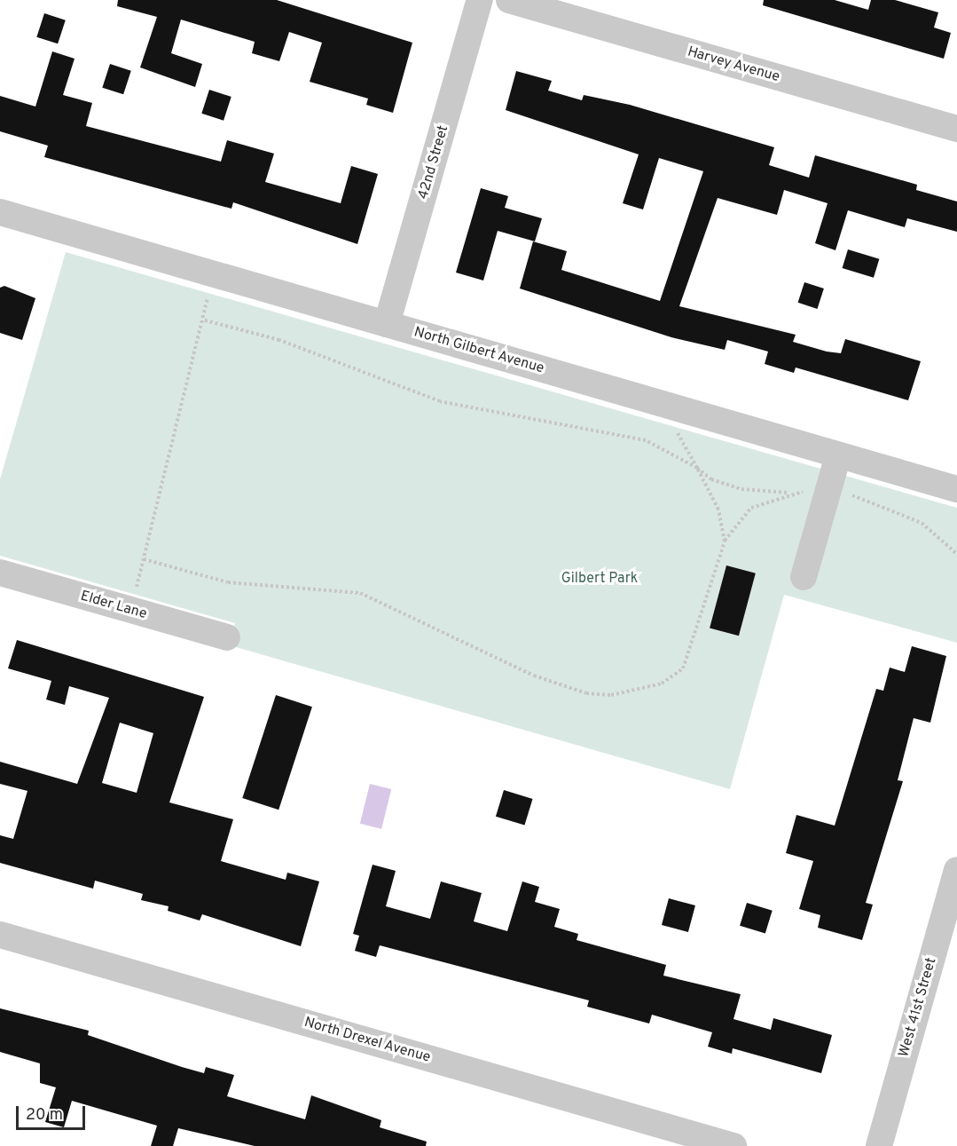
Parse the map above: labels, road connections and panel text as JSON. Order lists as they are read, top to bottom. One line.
{"streets":{"street":["Harvey Avenue","42nd Street","North Gilbert Avenue","Elder Lane","West 41st Street","North Drexel Avenue"]},"crossings":[["42nd Street","North Gilbert Avenue"]],"parks":["Gilbert Park"],"scale_bar":"20 m"}
